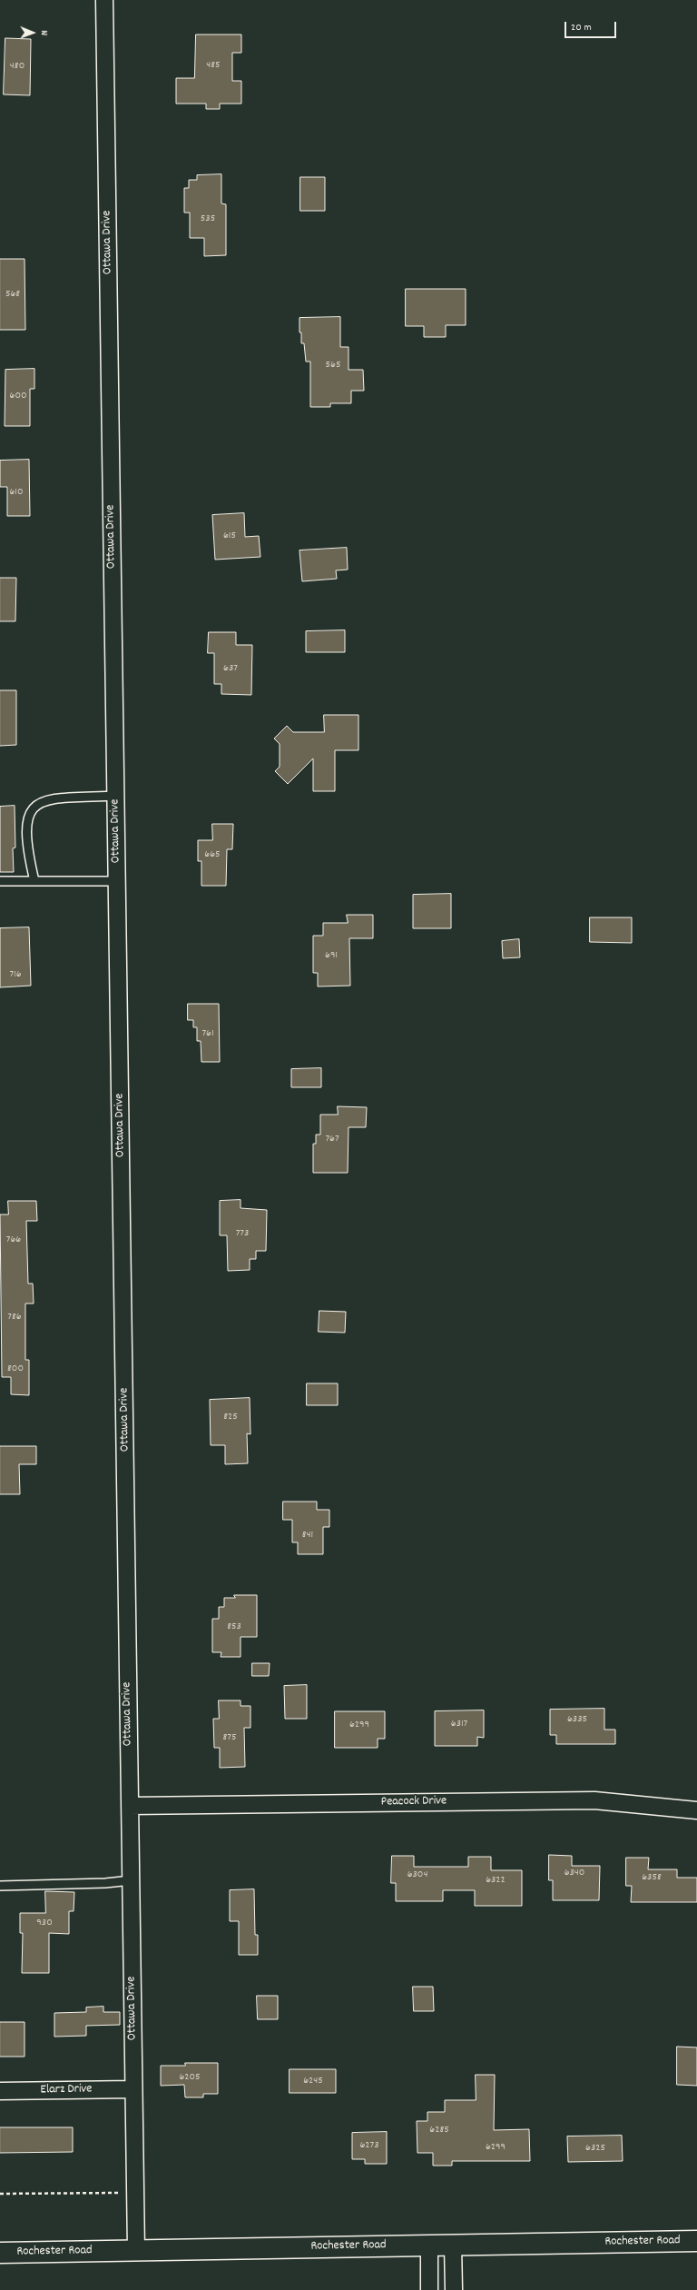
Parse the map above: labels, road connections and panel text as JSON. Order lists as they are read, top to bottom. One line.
{"streets":{"main road":["Rochester Road"],"street":["Ottawa Drive","Peacock Drive","Elarz Drive"]},"crossings":[["Ottawa Drive","Peacock Drive"],["Ottawa Drive","Elarz Drive"],["Ottawa Drive","Rochester Road"]],"house_numbers":["485","480","535","568","565","600","610","615","637","665","691","716","761","767","773","766","786","800","825","841","853","6335","6317","6299","875","6340","6304","6358","6322","930","6205","6245","6285","6273","6299","6325"],"scale_bar":"20 m","north":"right"}
